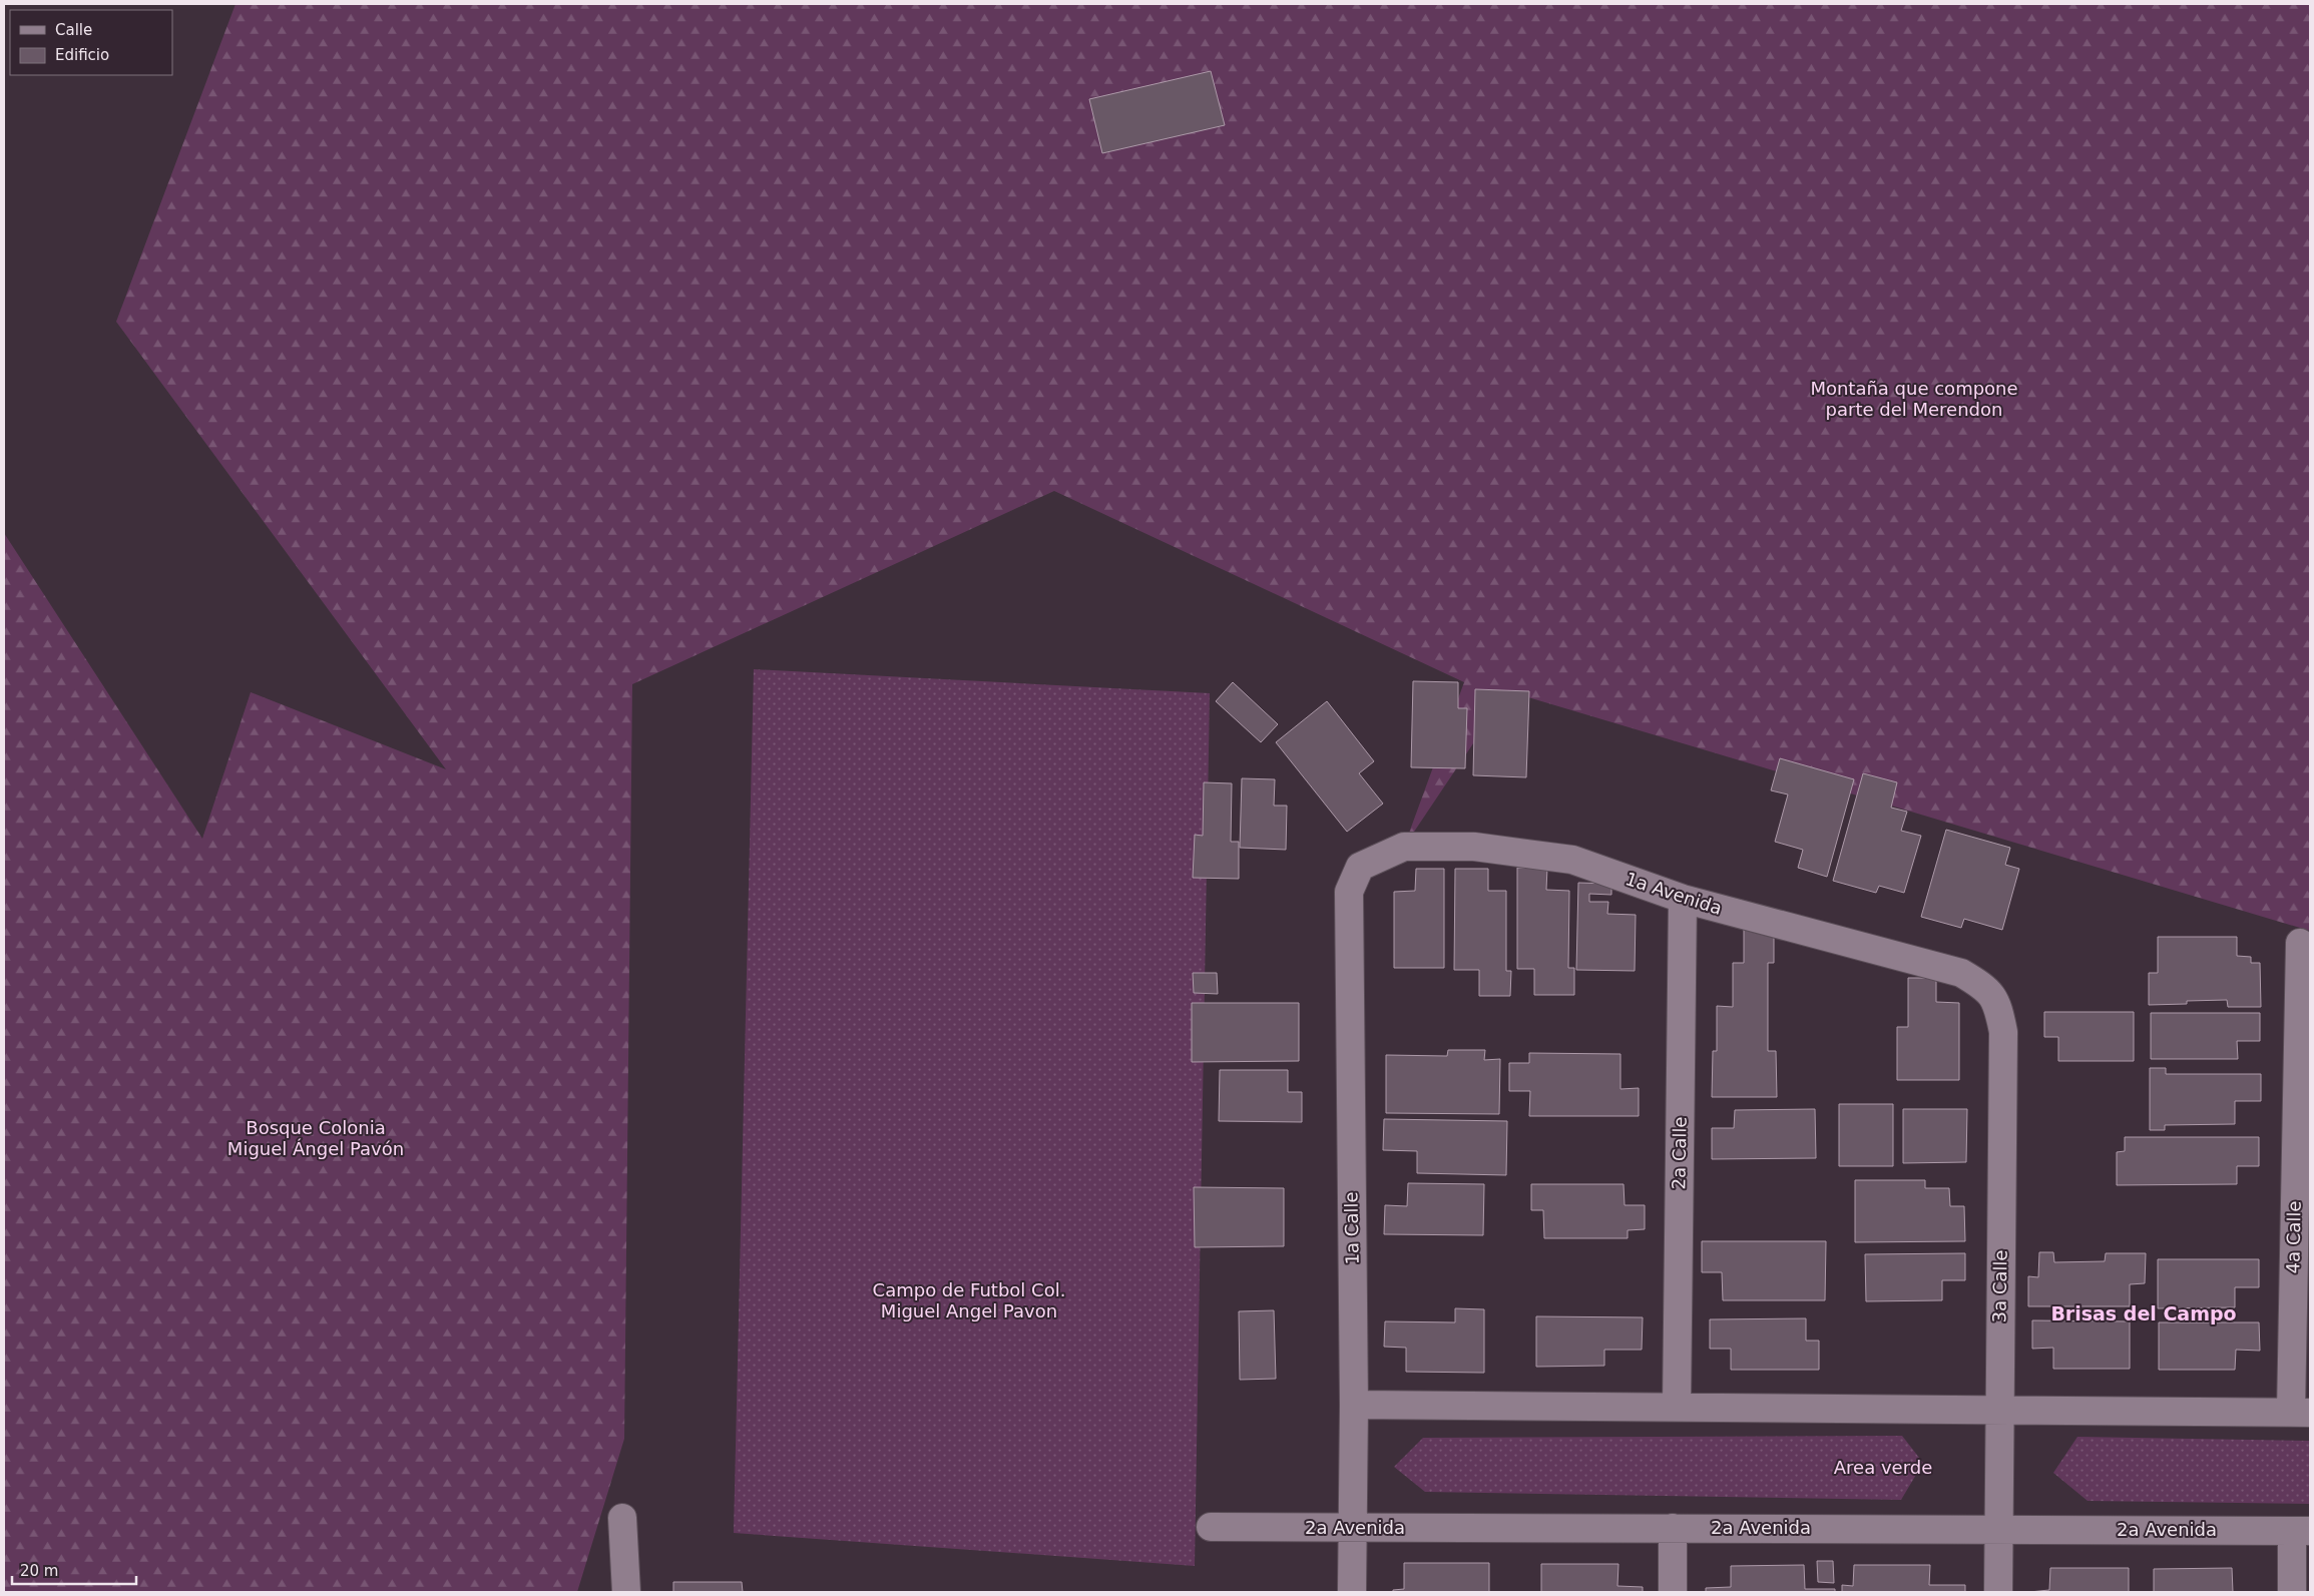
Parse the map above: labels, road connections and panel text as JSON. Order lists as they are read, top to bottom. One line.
{"streets":{"street":["1a Avenida","2a Calle","1a Calle","4a Calle","3a Calle","2a Avenida"]},"crossings":[["1a Avenida","2a Calle"],["1a Avenida","1a Calle"],["1a Avenida","3a Calle"],["1a Calle","2a Avenida"],["3a Calle","2a Avenida"]],"districts":["Brisas del Campo"],"parks":["Montaña que compone parte del Merendon","Bosque Colonia Miguel Ángel Pavón","Campo de Futbol Col. Miguel Angel Pavon","Area verde"],"legend":["Calle","Edificio"],"scale_bar":"20 m"}
